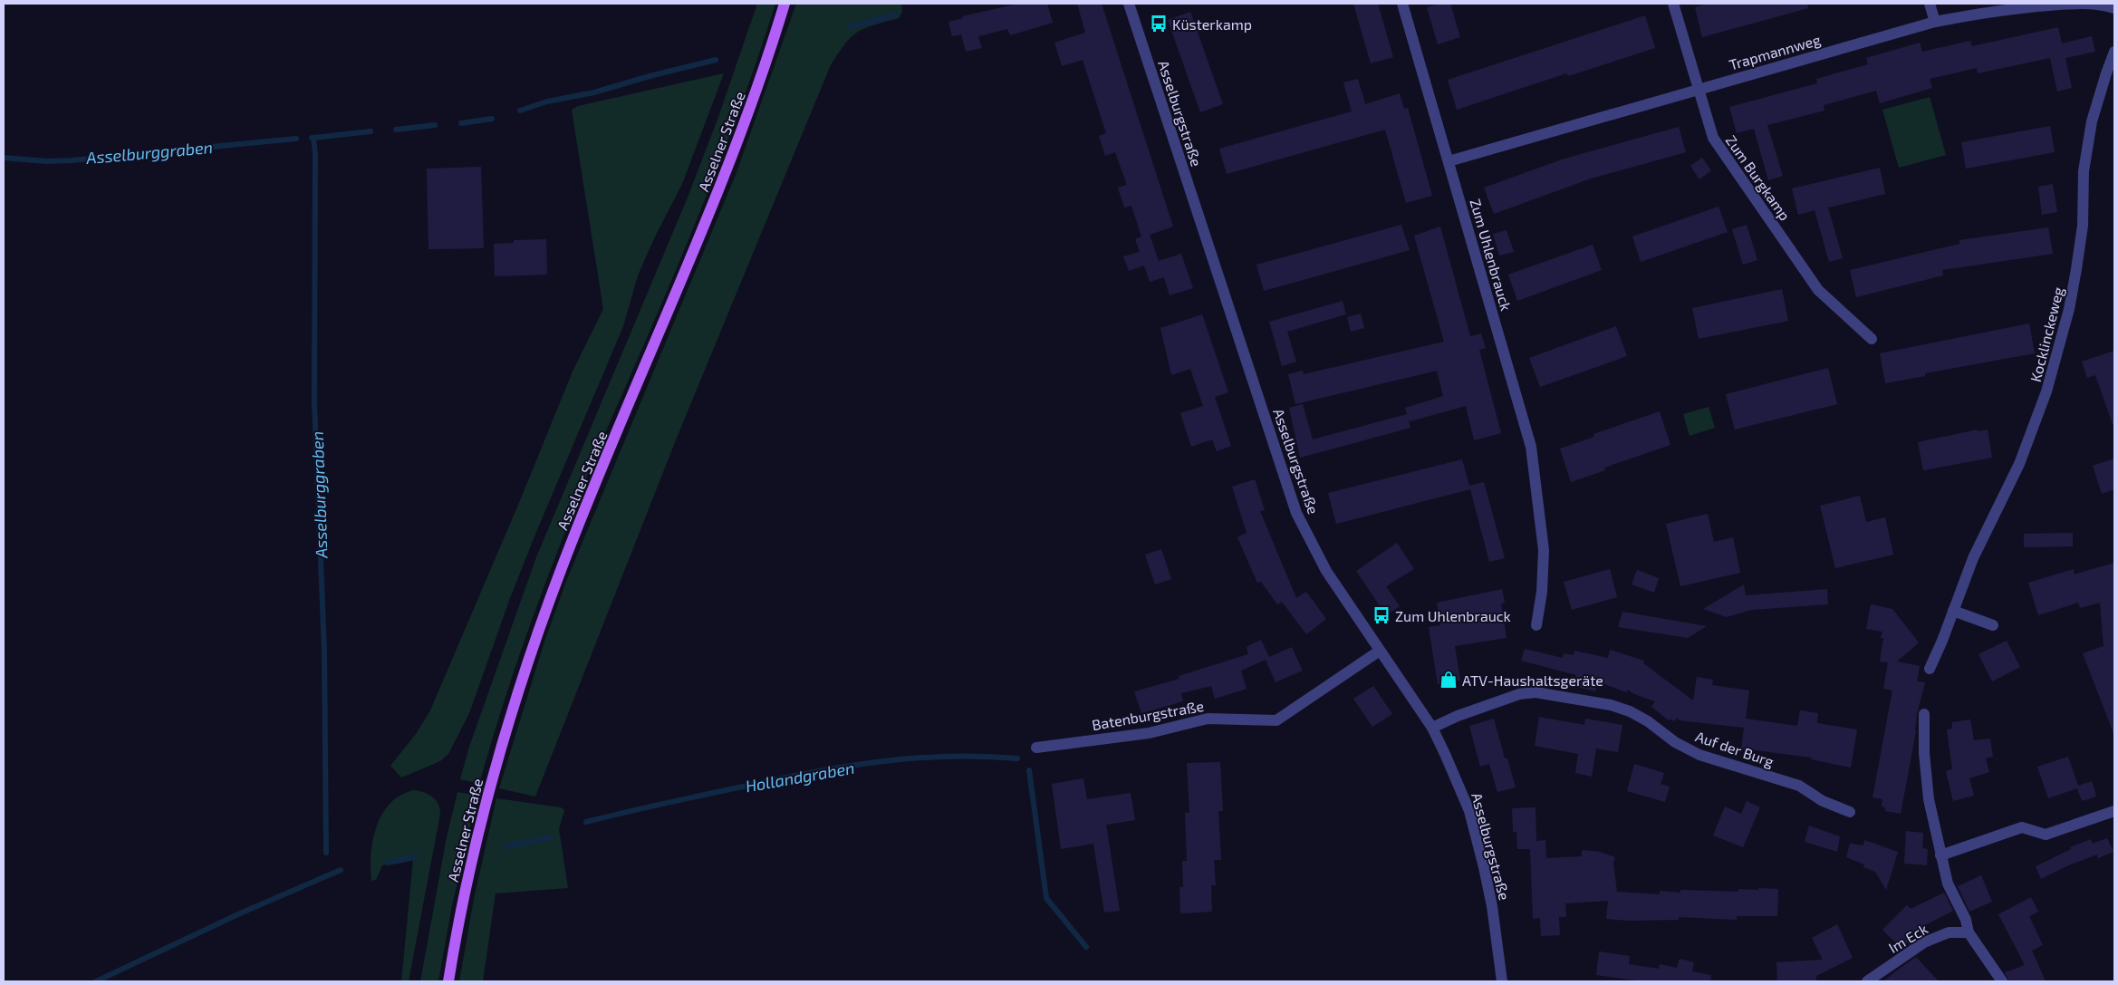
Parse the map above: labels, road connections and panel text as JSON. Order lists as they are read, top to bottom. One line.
{"streets":{"main road":["Asselner Straße"],"street":["Trapmannweg","Asselburgstraße","Zum Burgkamp","Zum Uhlenbrauck","Kocklinckeweg","Batenburgstraße","Auf der Burg","Im Eck"]},"crossings":[["Trapmannweg","Zum Burgkamp"],["Trapmannweg","Zum Uhlenbrauck"],["Asselburgstraße","Batenburgstraße"],["Asselburgstraße","Auf der Burg"]],"water":["Asselburggraben","Hollandgraben"],"places":{"bus stop":["Küsterkamp","Zum Uhlenbrauck"],"shop":["ATV-Haushaltsgeräte"]}}
